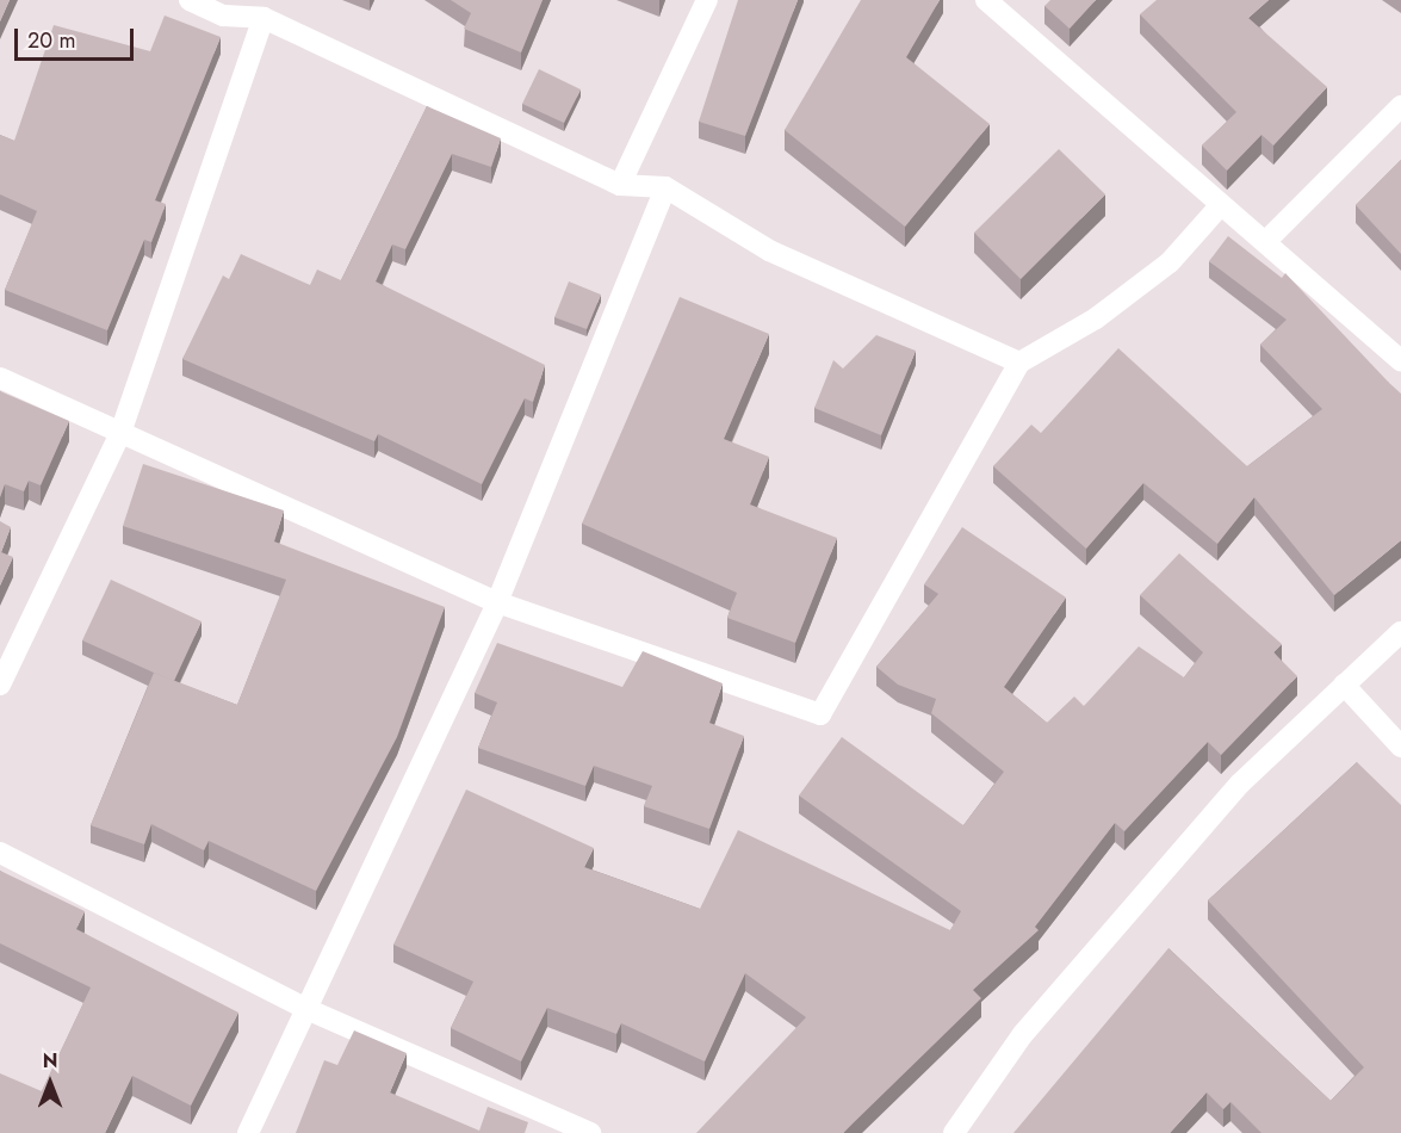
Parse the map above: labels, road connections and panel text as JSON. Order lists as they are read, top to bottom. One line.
{"scale_bar":"20 m","north":"top"}
